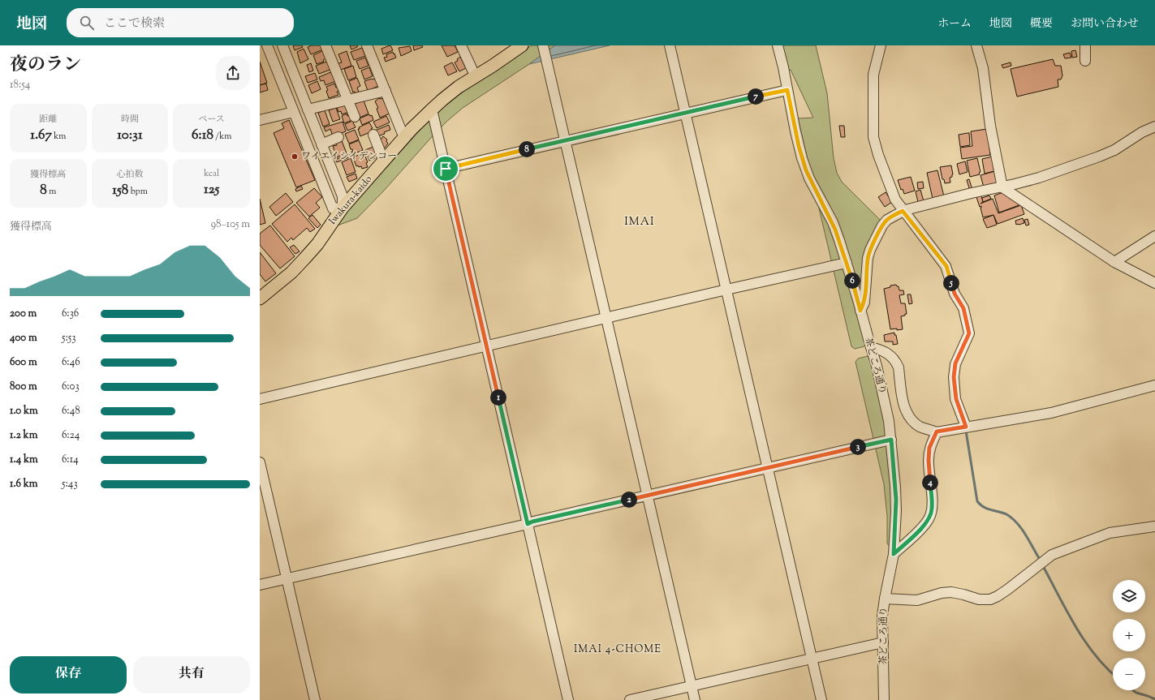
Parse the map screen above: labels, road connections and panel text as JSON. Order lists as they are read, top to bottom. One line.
{"streets":{"main road":["Iwakura-kaido"],"street":["茶どころ通り"]},"districts":["IMAI","IMAI 4-CHOME"],"places":["ワイエイシイデンコー"],"page":{"header":"地図","search":"ここで検索","nav":["ホーム","地図","概要","お問い合わせ"],"heading":["夜のラン","18:54"],"pins":["7","8","6","5","1","3","4","2"],"stats":[["距離","1.67 km"],["時間","10:31"],["ペース","6:18 /km"],["獲得標高","8 m"],["心拍数","158 bpm"],["kcal","125"]],"chart":["獲得標高","98–105 m"],"list":[{"name":"200 m","note":"6:36"},{"name":"400 m","note":"5:53"},{"name":"600 m","note":"6:46"},{"name":"800 m","note":"6:03"},{"name":"1.0 km","note":"6:48"},{"name":"1.2 km","note":"6:24"},{"name":"1.4 km","note":"6:14"},{"name":"1.6 km","note":"5:43"}],"map_buttons":["+","−"],"buttons":["保存","共有"]}}
